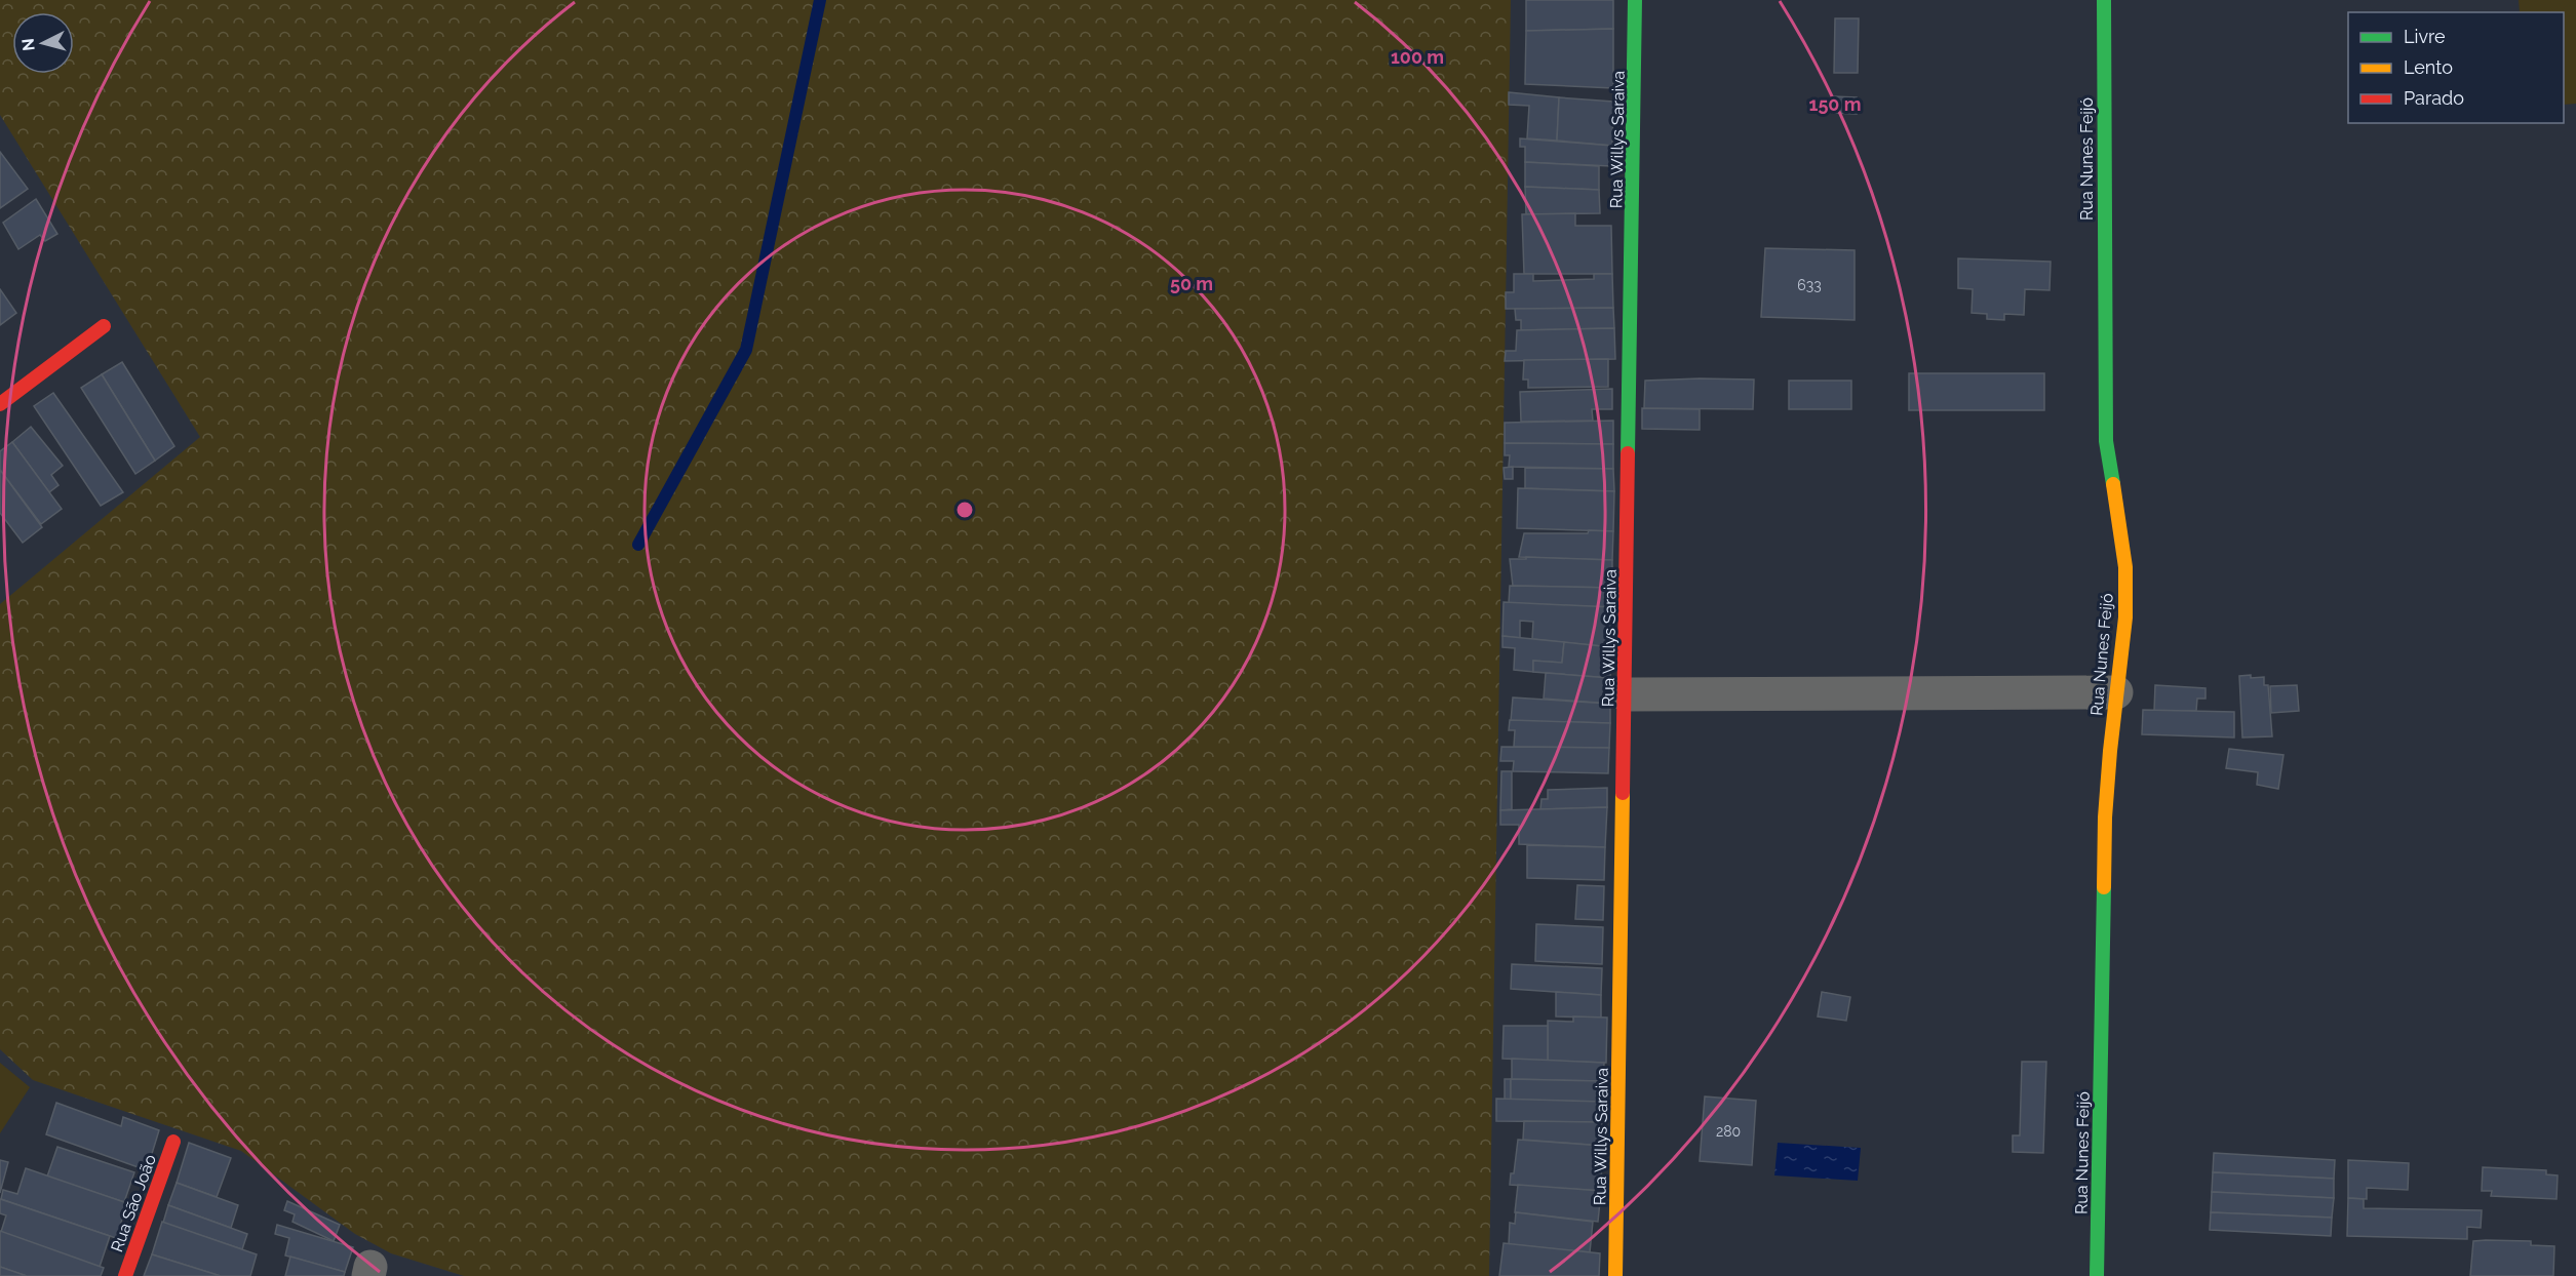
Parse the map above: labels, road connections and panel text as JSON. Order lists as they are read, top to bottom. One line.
{"streets":{"street":["Rua Willys Saraiva","Rua Nunes Feijó","Rua São João"]},"house_numbers":["633","280"],"legend":["Livre","Lento","Parado"],"north":"left","rings":["100 m","150 m","50 m"]}
